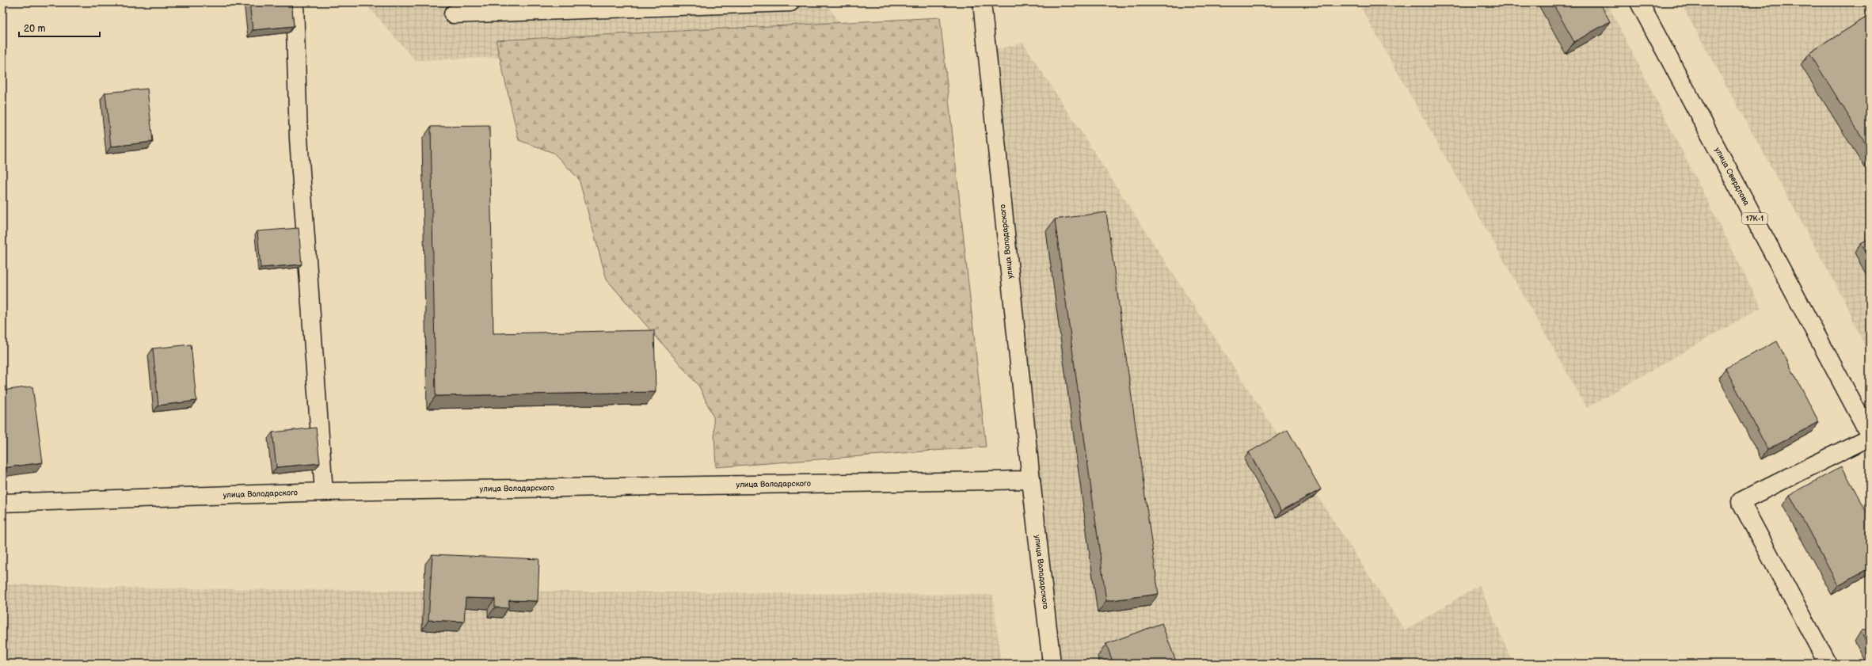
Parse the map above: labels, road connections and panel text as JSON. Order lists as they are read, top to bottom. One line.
{"streets":{"street":["улица Свердлова","17К-1","улица Володарского"]},"scale_bar":"20 m"}
